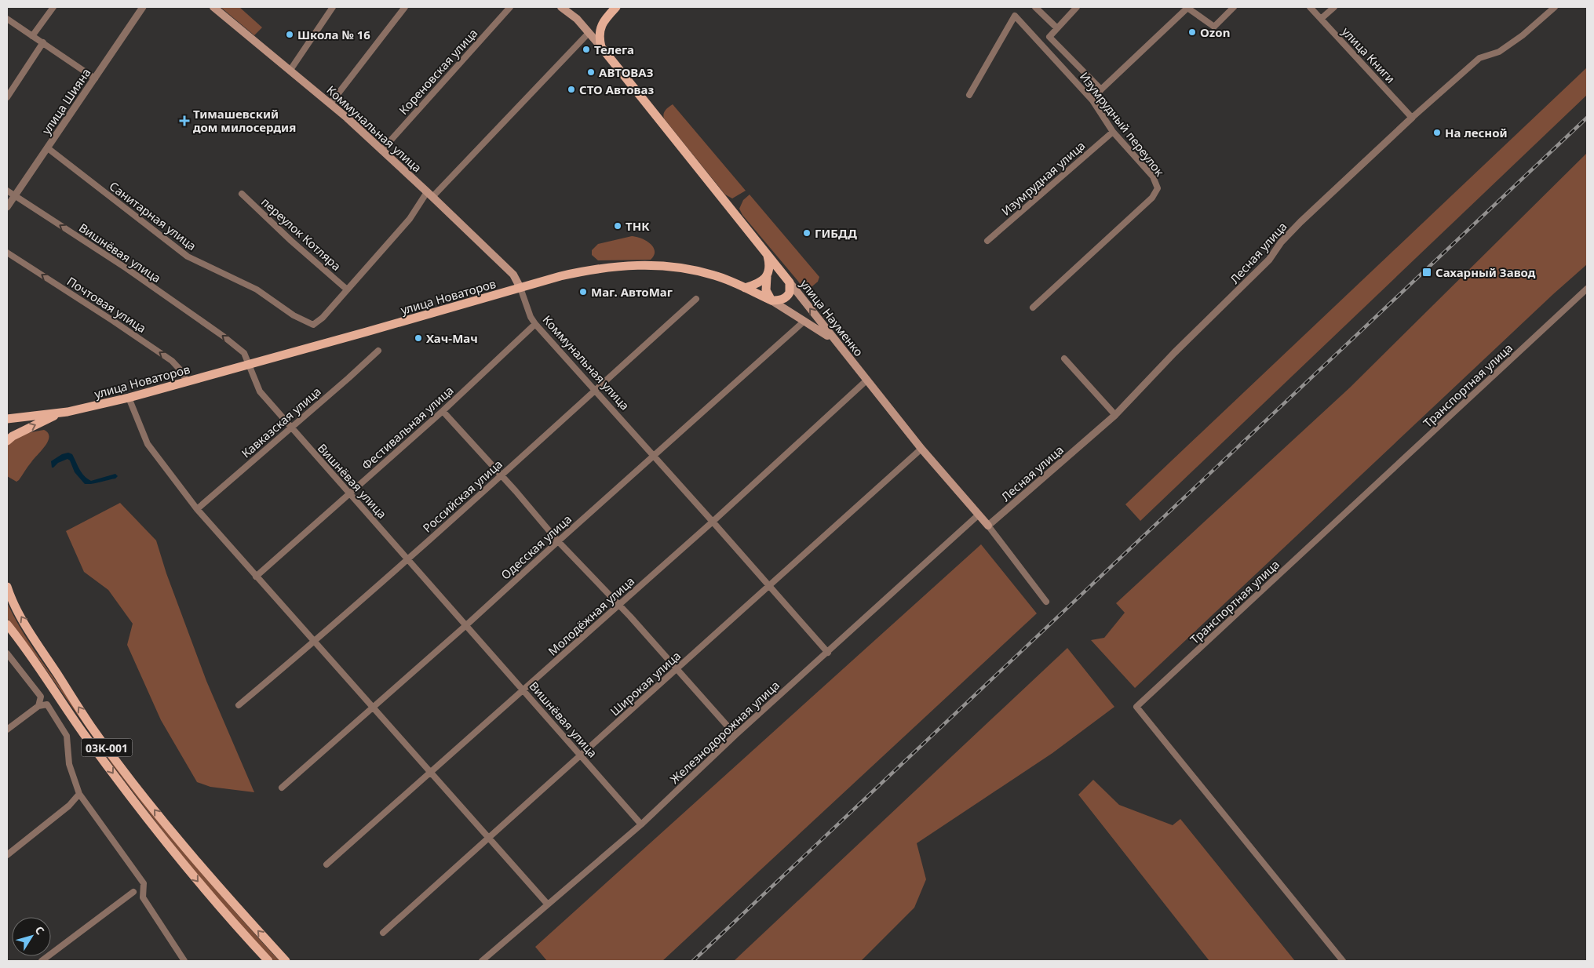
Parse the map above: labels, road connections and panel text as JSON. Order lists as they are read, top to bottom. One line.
{"streets":{"main road":["Коммунальная улица","улица Новаторов","улица Науменко","03К-001"],"street":["улица Книги","Кореновская улица","улица Шияна","Изумрудный переулок","Изумрудная улица","Санитарная улица","переулок Котляра","Вишнёвая улица","Лесная улица","Почтовая улица","Транспортная улица","Кавказская улица","Фестивальная улица","Российская улица","Одесская улица","Молодёжная улица","Широкая улица","Железнодорожная улица"]},"crossings":[["улица Книги","Лесная улица"],["Кореновская улица","Коммунальная улица"],["улица Шияна","Санитарная улица"],["улица Шияна","Вишнёвая улица"],["Изумрудный переулок","Изумрудная улица"],["Коммунальная улица","улица Новаторов"],["Коммунальная улица","Фестивальная улица"],["Коммунальная улица","Российская улица"],["Коммунальная улица","Одесская улица"],["Коммунальная улица","Молодёжная улица"],["Коммунальная улица","Широкая улица"],["Коммунальная улица","Железнодорожная улица"],["Санитарная улица","переулок Котляра"],["Вишнёвая улица","улица Новаторов"],["Вишнёвая улица","Кавказская улица"],["Вишнёвая улица","Фестивальная улица"],["Вишнёвая улица","Российская улица"],["Вишнёвая улица","Одесская улица"],["Вишнёвая улица","Молодёжная улица"],["Вишнёвая улица","Широкая улица"],["Вишнёвая улица","Железнодорожная улица"],["Лесная улица","улица Науменко"],["улица Новаторов","Почтовая улица"],["улица Новаторов","улица Науменко"],["улица Новаторов","Одесская улица"],["улица Науменко","Молодёжная улица"],["улица Науменко","Широкая улица"],["улица Науменко","Железнодорожная улица"]],"one_way":["Почтовая улица"],"places":{"other":["Ozon","Школа № 16","Телега","АВТОВАЗ","СТО Автоваз","На лесной","ТНК","ГИБДД","Маг. АвтоМаг","Хач-Мач"],"health":["Тимашевский дом милосердия"],"transit":["Сахарный Завод"]},"north":"top right"}
